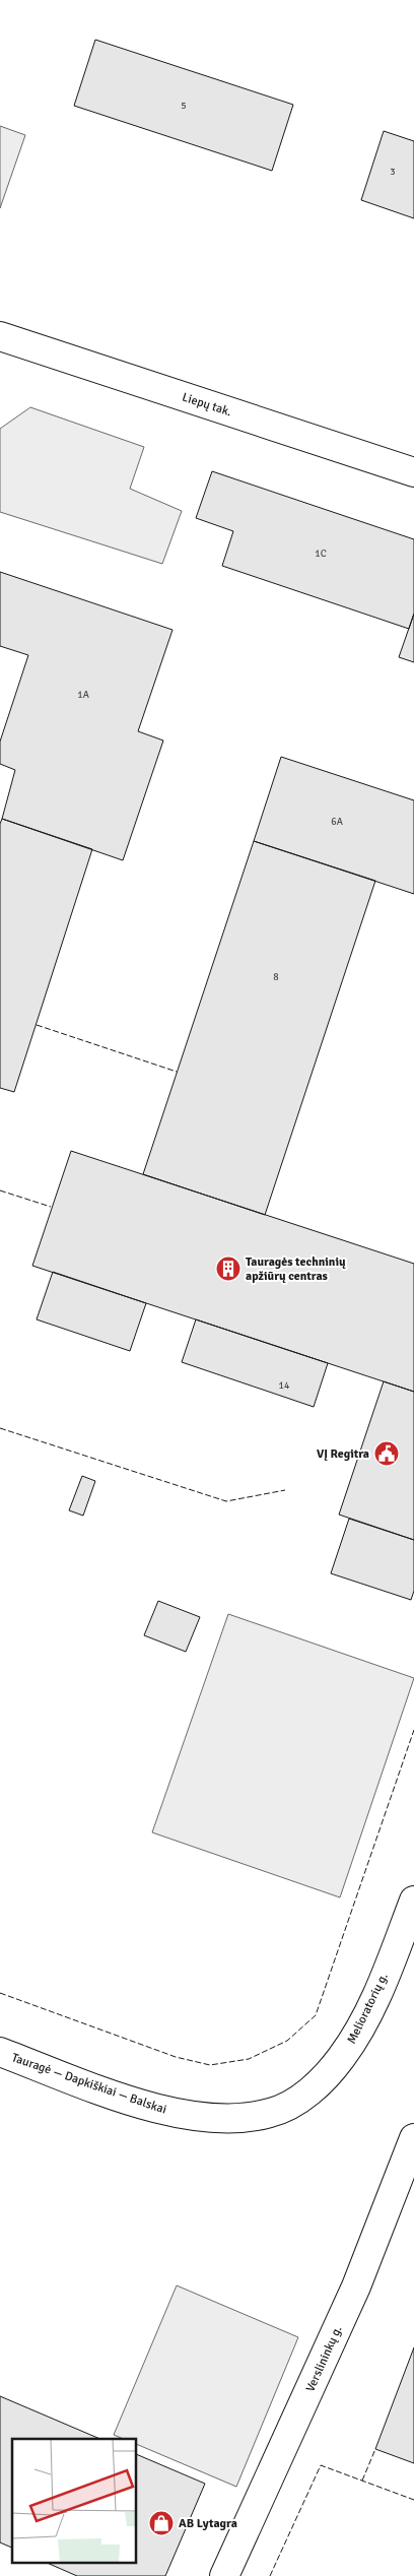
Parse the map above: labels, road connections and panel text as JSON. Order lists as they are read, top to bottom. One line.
{"streets":{"street":["Liepų tak.","Melioratorių g.","Tauragė — Dapkiškiai — Balskai","Verslininkų g."]},"crossings":[["Melioratorių g.","Tauragė — Dapkiškiai — Balskai"]],"places":{"building":["Tauragės techninių apžiūrų centras"],"public building":["VĮ Regitra"],"shop":["AB Lytagra"]},"house_numbers":["5","3","1C","1A","6A","8","14"]}
